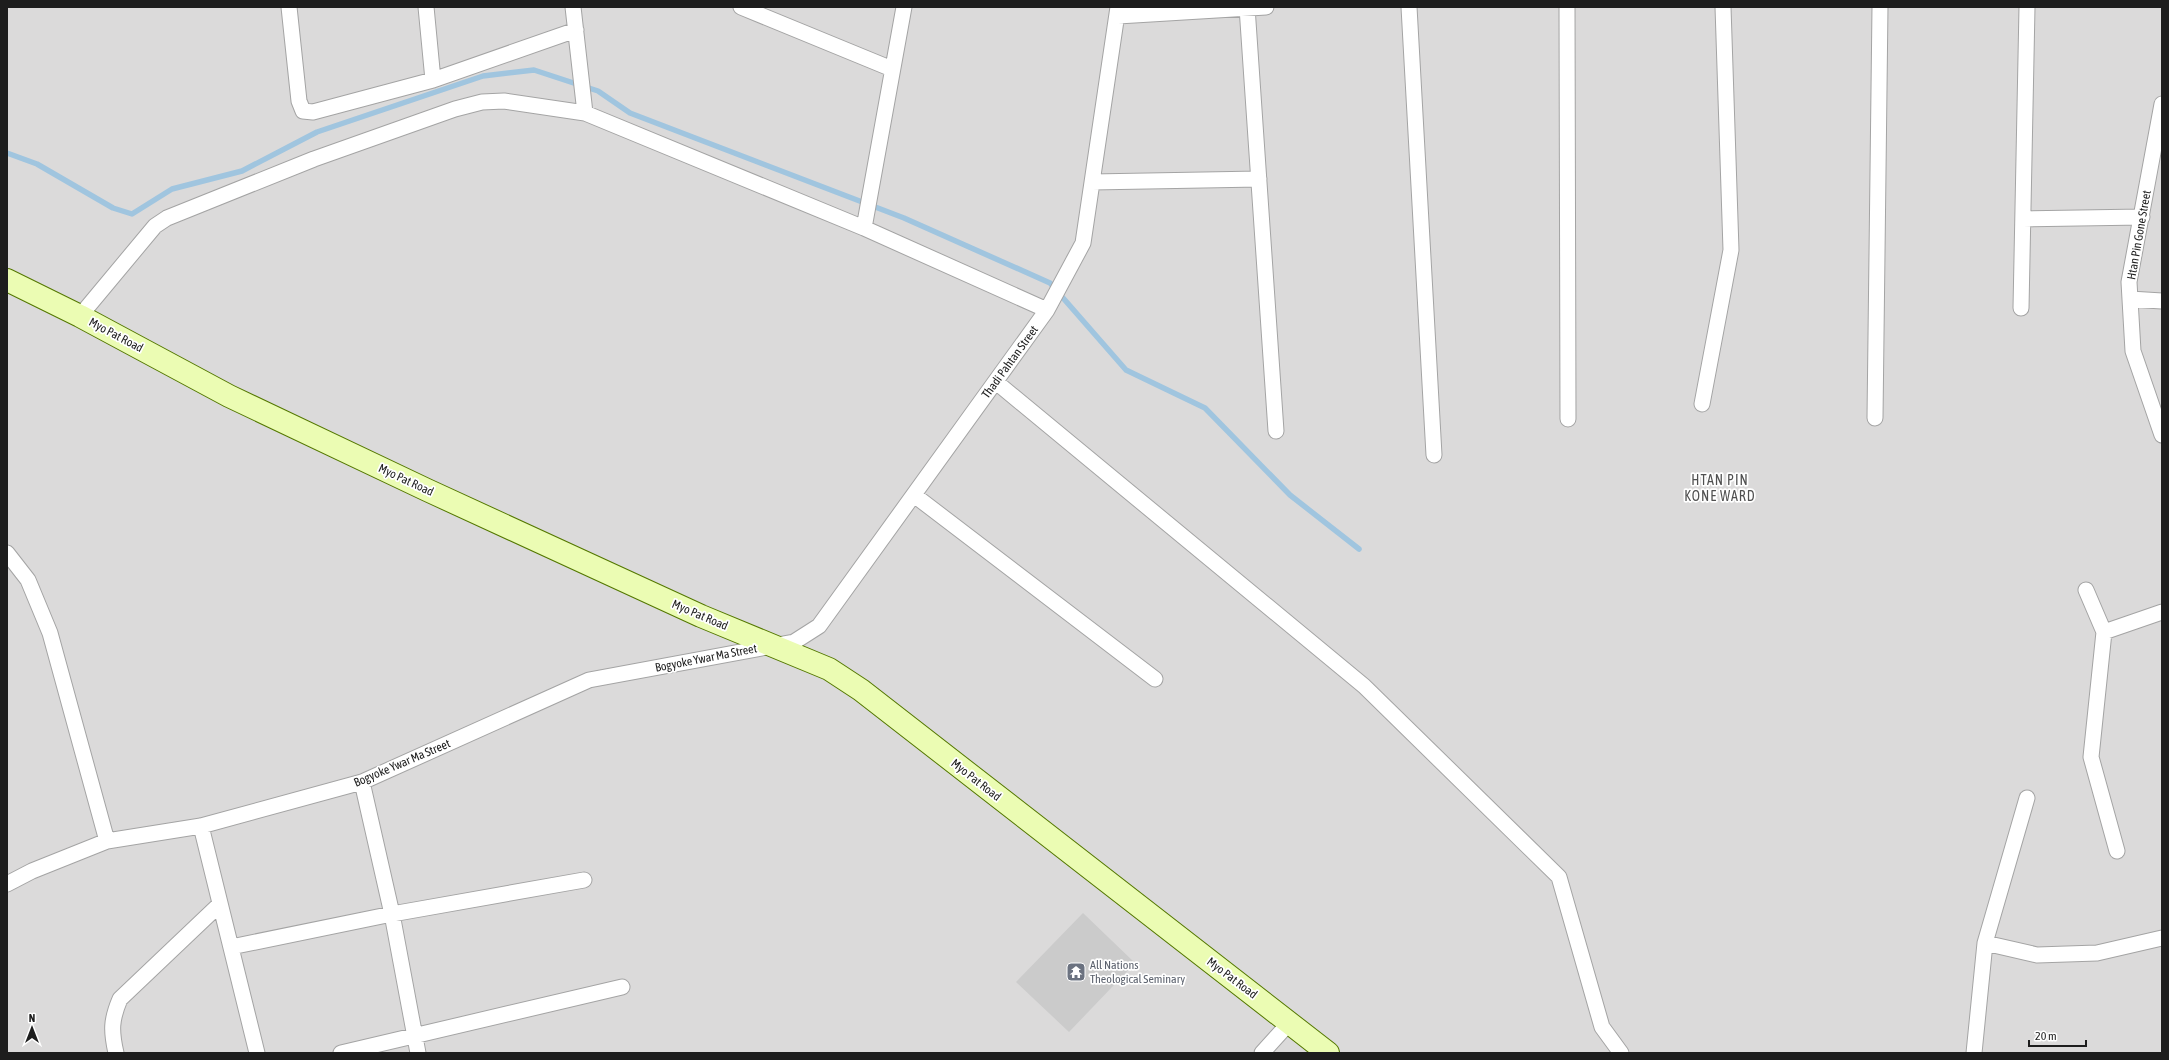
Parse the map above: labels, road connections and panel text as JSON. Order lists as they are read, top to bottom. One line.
{"streets":{"main road":["Myo Pat Road"],"street":["Htan Pin Gone Street","Thadi Pahtan Street","Bogyoke Ywar Ma Street"]},"crossings":[["Myo Pat Road","Thadi Pahtan Street"],["Myo Pat Road","Bogyoke Ywar Ma Street"],["Thadi Pahtan Street","Bogyoke Ywar Ma Street"]],"districts":["HTAN PIN KONE WARD"],"places":{"temple":["All Nations Theological Seminary"]},"scale_bar":"20 m","north":"top"}
